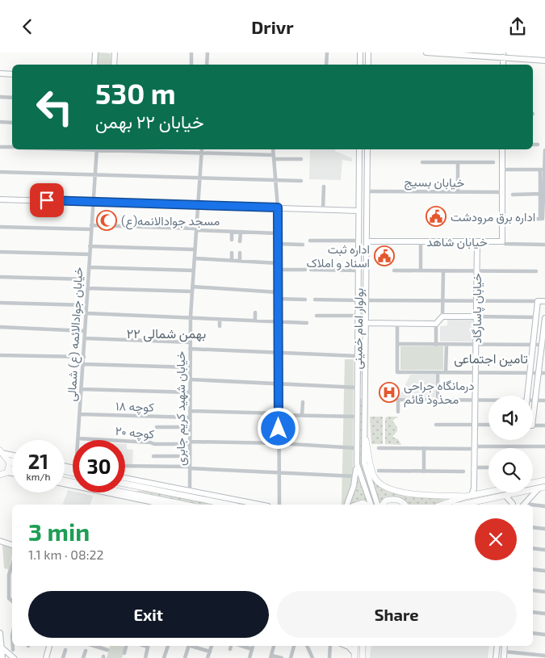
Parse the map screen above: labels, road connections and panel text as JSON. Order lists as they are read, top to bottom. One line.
{"streets":{"street":["خیابان بسیج","خیابان شاهد","خیابان پاسارگاد","بولوار امام خمینی","خیابان جوادالائمه (ع) شمالی","کوچه ۱۸","خیابان شهید کریم جابری","کوچه ۲۰"]},"crossings":[["خیابان بسیج","خیابان شاهد"],["خیابان بسیج","بولوار امام خمینی"],["خیابان شاهد","خیابان پاسارگاد"],["خیابان شاهد","بولوار امام خمینی"],["بولوار امام خمینی","کوچه ۲۰"],["خیابان جوادالائمه (ع) شمالی","کوچه ۱۸"],["خیابان جوادالائمه (ع) شمالی","کوچه ۲۰"],["کوچه ۱۸","خیابان شهید کریم جابری"],["خیابان شهید کریم جابری","کوچه ۲۰"]],"districts":["۲۲ بهمن شمالی","تامین اجتماعی"],"places":{"public building":["اداره برق مرودشت","اداره ثبت اسناد و املاک"],"mosque":["مسجد جوادالانمه(ع)"],"hospital":["درمانگاه جراحی محذوذ قائم"]},"page":{"header":"Drivr","turn":["530 m","خیابان ۲۲ بهمن"],"speed":"21 km/h","limit":"30","heading":["3 min","1.1 km · 08:22"],"buttons":["Exit","Share"]}}
